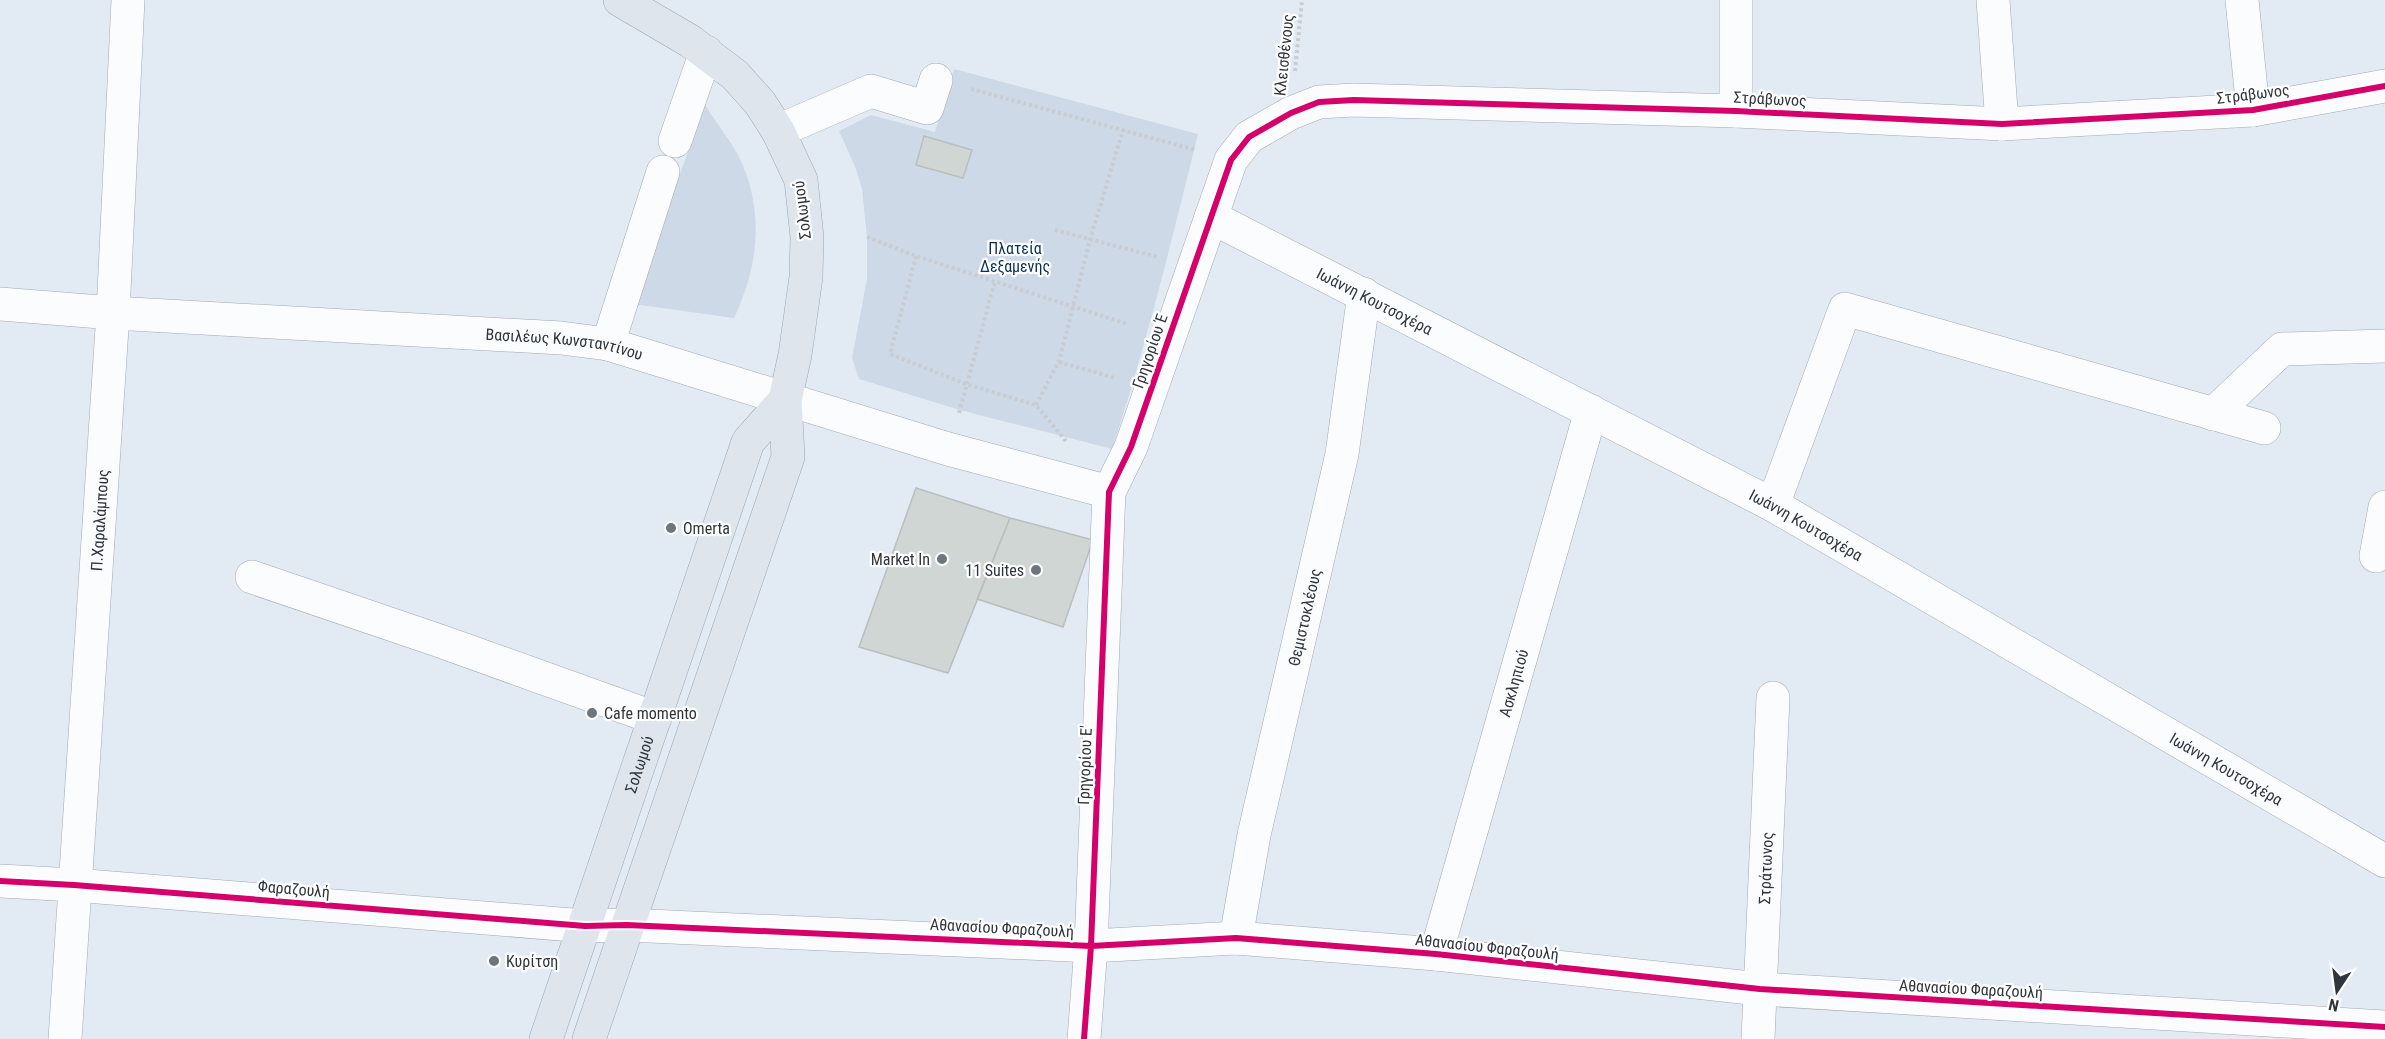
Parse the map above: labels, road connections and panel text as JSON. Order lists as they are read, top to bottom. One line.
{"streets":{"main road":["Σολωμού"],"street":["Στράβωνος","Ιωάννη Κουτσοχέρα","Βασιλέως Κωνσταντίνου","Γρηγορίου Έ","Π.Χαραλάμπους","Θεμιστοκλέους","Ασκληπιού","Γρηγορίου Ε'","Στράτωνος","Φαραζουλή","Αθανασίου Φαραζουλή"],"path":["Κλεισθένους"]},"crossings":[["Κλεισθένους","Στράβωνος"],["Στράβωνος","Ιωάννη Κουτσοχέρα"],["Στράβωνος","Γρηγορίου Έ"],["Σολωμού","Βασιλέως Κωνσταντίνου"],["Σολωμού","Φαραζουλή"],["Σολωμού","Αθανασίου Φαραζουλή"],["Ιωάννη Κουτσοχέρα","Γρηγορίου Έ"],["Ιωάννη Κουτσοχέρα","Θεμιστοκλέους"],["Ιωάννη Κουτσοχέρα","Ασκληπιού"],["Βασιλέως Κωνσταντίνου","Γρηγορίου Έ"],["Βασιλέως Κωνσταντίνου","Π.Χαραλάμπους"],["Βασιλέως Κωνσταντίνου","Γρηγορίου Ε'"],["Γρηγορίου Έ","Γρηγορίου Ε'"],["Π.Χαραλάμπους","Φαραζουλή"],["Θεμιστοκλέους","Αθανασίου Φαραζουλή"],["Ασκληπιού","Αθανασίου Φαραζουλή"],["Γρηγορίου Ε'","Αθανασίου Φαραζουλή"],["Στράτωνος","Αθανασίου Φαραζουλή"],["Φαραζουλή","Αθανασίου Φαραζουλή"]],"parks":["Πλατεία Δεξαμενής"],"places":["Omerta","Market In","11 Suites","Cafe momento","Κυρίτση"],"north":"bottom"}
